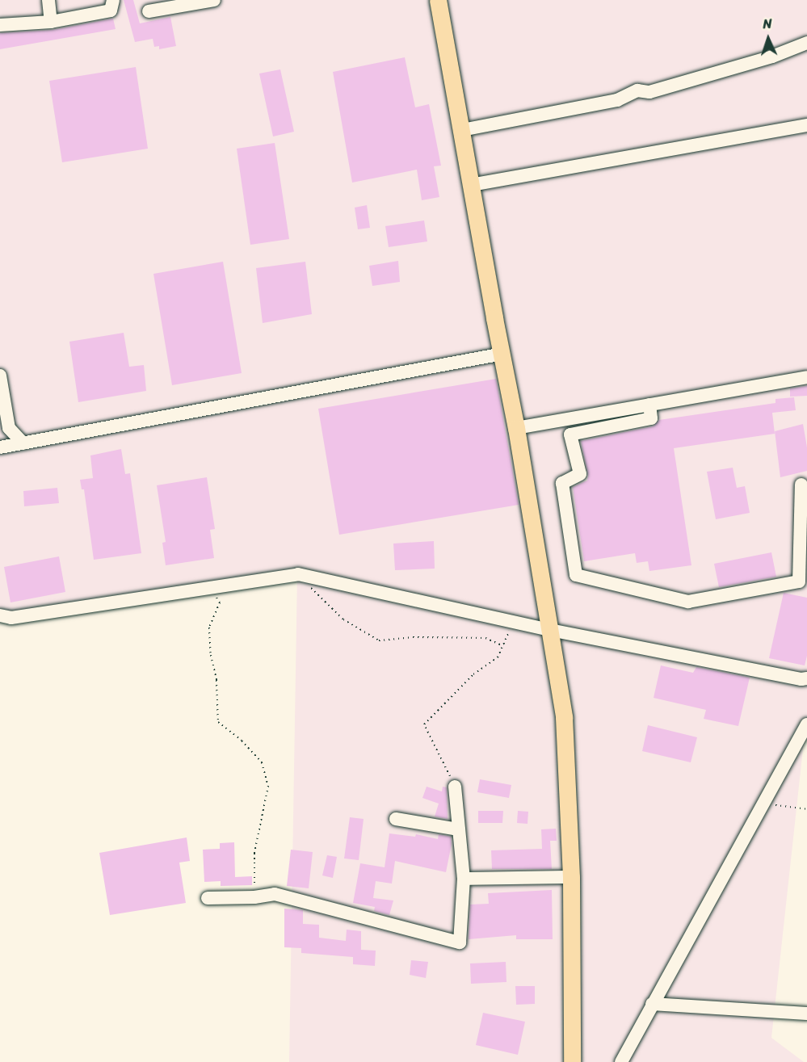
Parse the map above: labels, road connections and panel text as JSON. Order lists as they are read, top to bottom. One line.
{"north":"top"}
